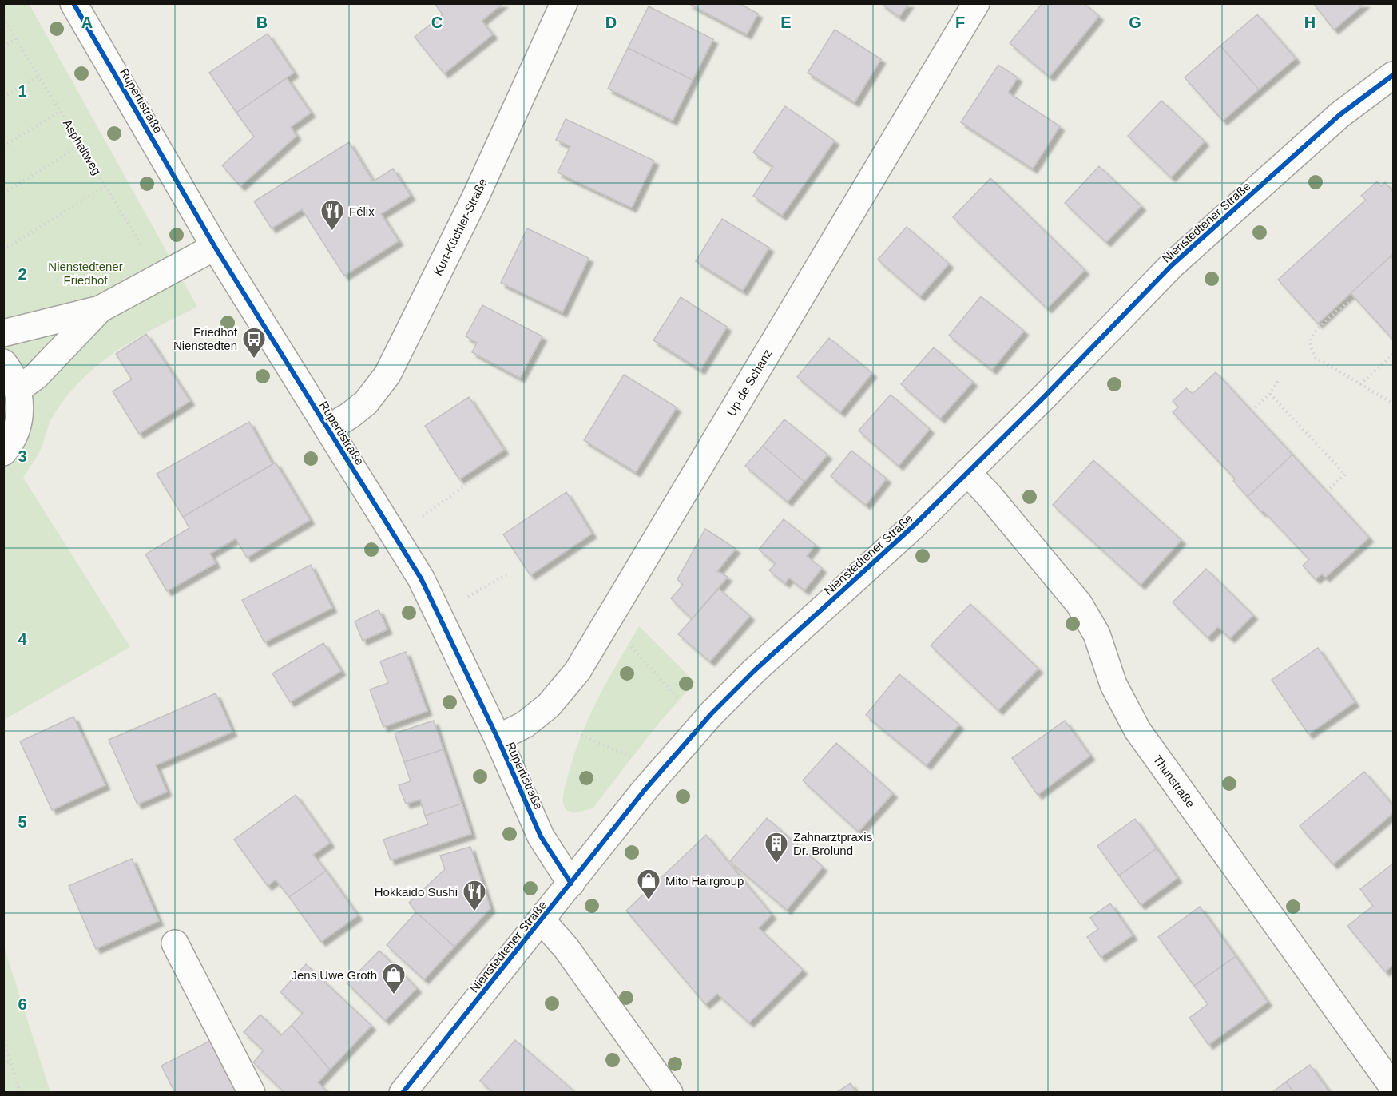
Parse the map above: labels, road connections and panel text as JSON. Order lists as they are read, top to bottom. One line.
{"streets":{"street":["Rupertistraße","Nienstedtener Straße","Kurt-Küchler-Straße","Up de Schanz","Thunstraße"],"path":["Asphaltweg"]},"crossings":[["Rupertistraße","Nienstedtener Straße"],["Rupertistraße","Kurt-Küchler-Straße"],["Rupertistraße","Up de Schanz"],["Nienstedtener Straße","Thunstraße"]],"parks":["Nienstedtener Friedhof"],"places":{"restaurant":["Félix","Hokkaido Sushi"],"bus stop":["Friedhof Nienstedten"],"building":["Zahnarztpraxis Dr. Brolund"],"shop":["Mito Hairgroup","Jens Uwe Groth"]},"grid":{"columns":["A","B","C","D","E","F","G","H"],"rows":["1","2","3","4","5","6"]}}
